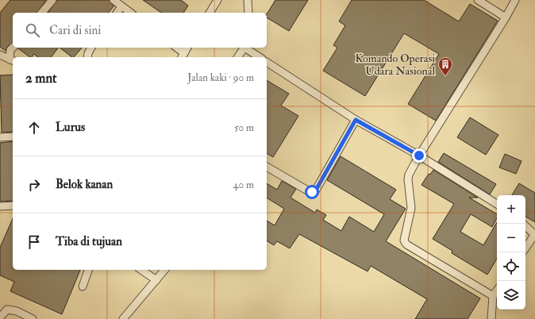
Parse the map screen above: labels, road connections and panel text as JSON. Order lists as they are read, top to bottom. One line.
{"places":{"building":["Komando Operasi Udara Nasional"]},"page":{"search":"Cari di sini","heading":["2 mnt","Jalan kaki · 90 m"],"list":[["Lurus","50 m"],["Belok kanan","40 m"],"Tiba di tujuan"],"map_buttons":["+","−"]}}
